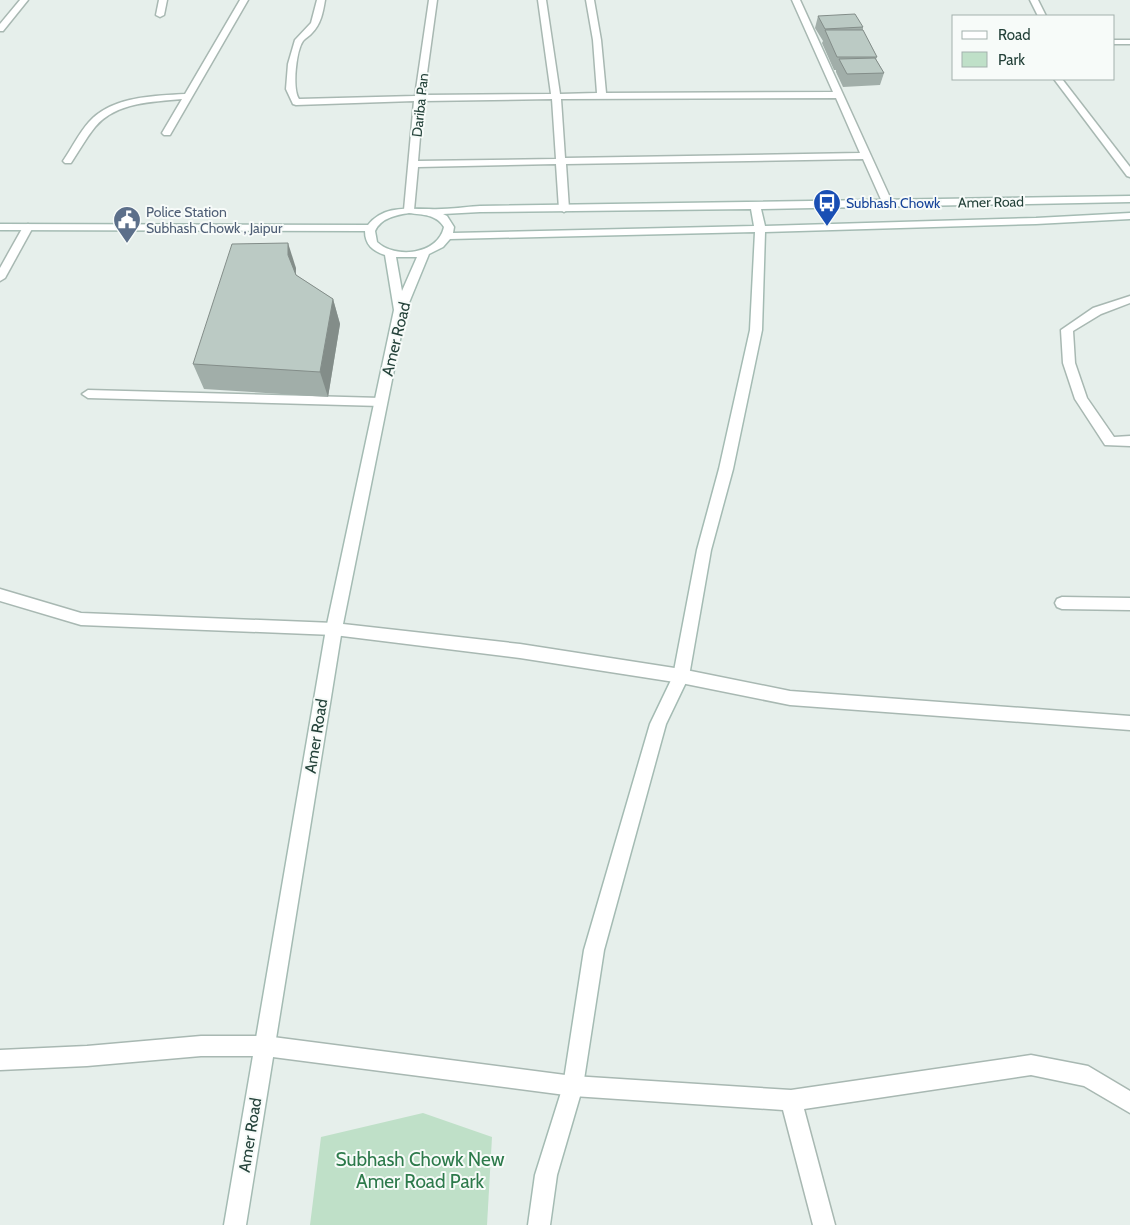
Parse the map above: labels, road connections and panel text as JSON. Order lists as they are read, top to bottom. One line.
{"streets":{"street":["Dariba Pan","Amer Road"]},"crossings":[["Dariba Pan","Amer Road"]],"parks":["Subhash Chowk New Amer Road Park"],"places":{"bus stop":["Subhash Chowk"],"public building":["Police Station Subhash Chowk , Jaipur"]},"legend":["Road","Park"]}
